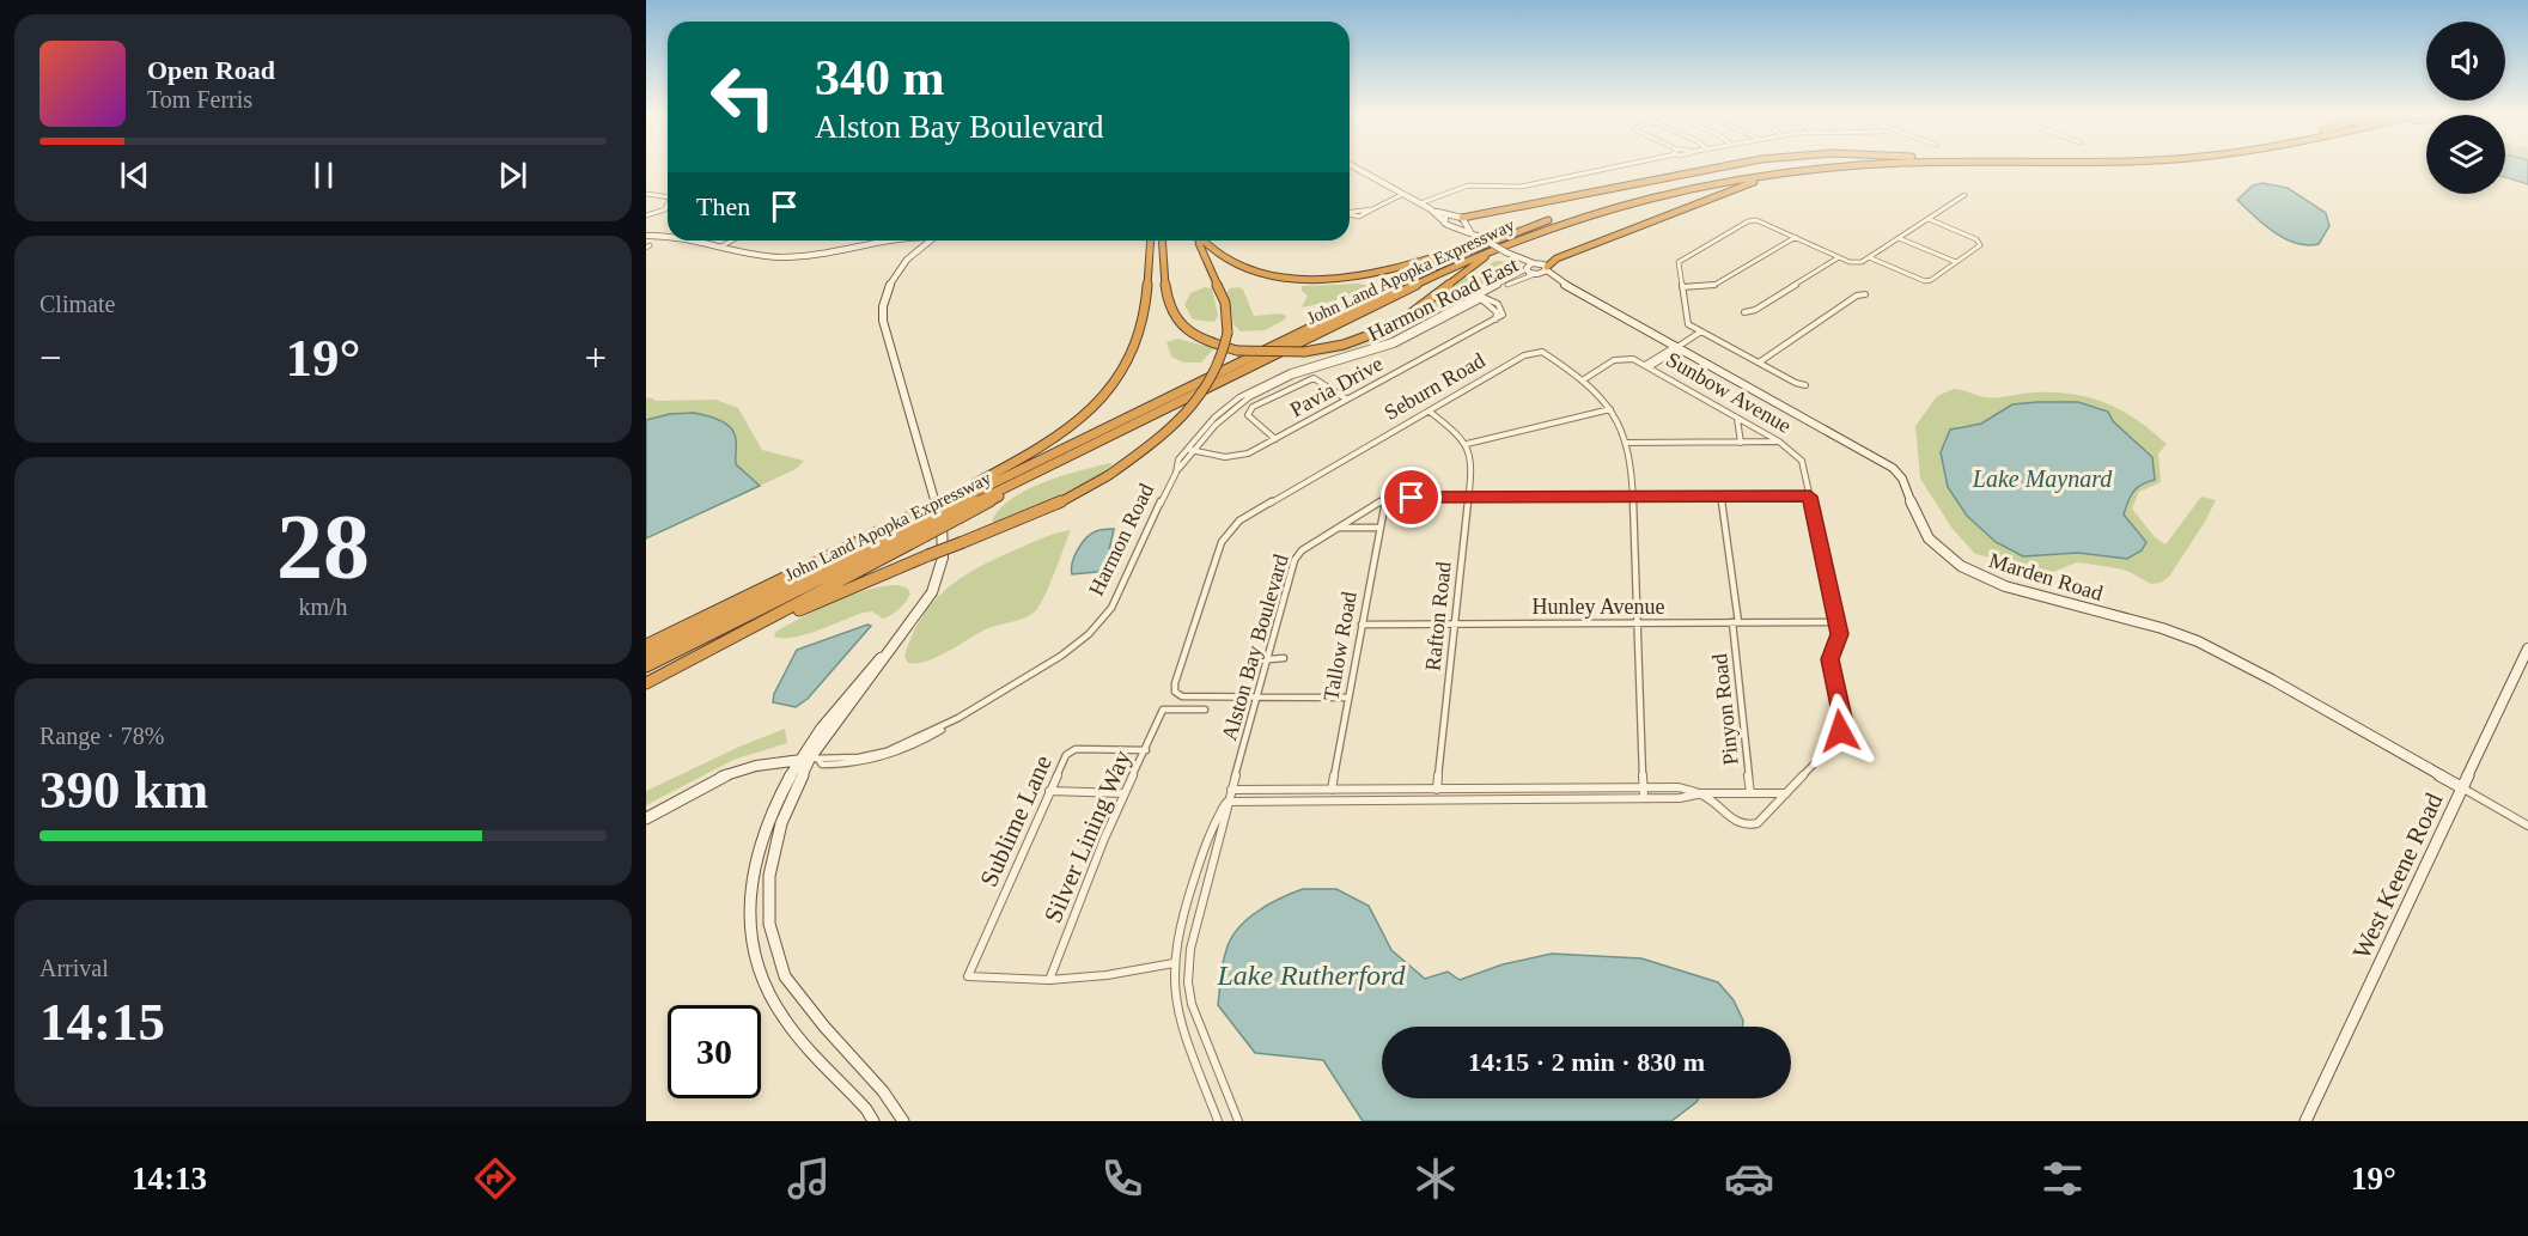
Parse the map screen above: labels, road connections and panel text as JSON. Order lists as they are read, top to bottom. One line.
{"streets":{"highway":["John Land Apopka Expressway"],"street":["Harmon Road East","Pavia Drive","Seburn Road","Sunbow Avenue","Harmon Road","Marden Road","Hunley Avenue","Rafton Road","Tallow Road","Alston Bay Boulevard","Pinyon Road","Sublime Lane","Silver Lining Way","West Keene Road"]},"crossings":[["Harmon Road East","Pavia Drive"],["Harmon Road East","Harmon Road"],["Harmon Road East","Marden Road"],["Seburn Road","Sunbow Avenue"],["Seburn Road","Hunley Avenue"],["Seburn Road","Tallow Road"],["Seburn Road","Alston Bay Boulevard"],["Sunbow Avenue","Hunley Avenue"],["Marden Road","West Keene Road"],["Hunley Avenue","Rafton Road"],["Hunley Avenue","Tallow Road"],["Hunley Avenue","Pinyon Road"],["Tallow Road","Alston Bay Boulevard"],["Sublime Lane","Silver Lining Way"]],"water":["Lake Maynard","Lake Rutherford"],"page":{"turn":["340 m","Alston Bay Boulevard"],"song":["Open Road","Tom Ferris"],"then":"Then","tile":["Climate",["28","km/h"],["Range · 78%","390 km"],["Arrival","14:15"]],"heat":["−","19°","+"],"limit":"30","trip":"14:15 · 2 min · 830 m","tabs":["14:13","19°"]}}
